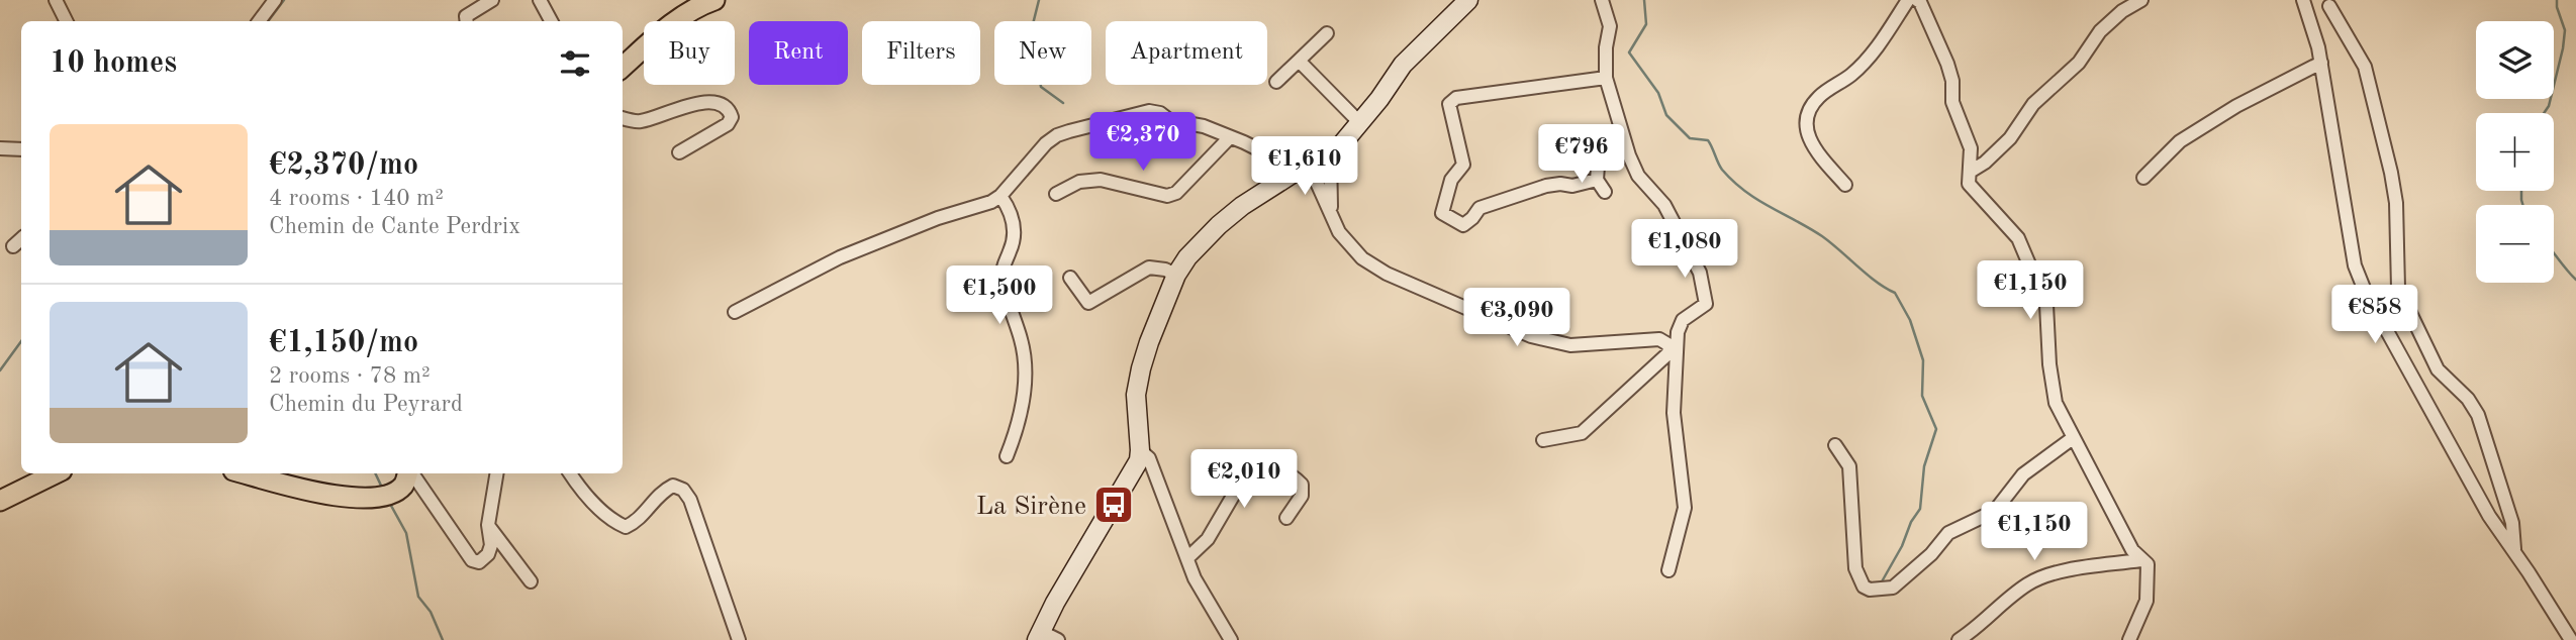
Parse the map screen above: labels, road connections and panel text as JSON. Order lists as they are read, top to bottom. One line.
{"places":{"bus stop":["La Sirène"]},"page":{"map_buttons":["+","−"],"chip":["Buy","Rent","Filters","New","Apartment"],"heading":"10 homes","list":[{"name":"€2,370/mo","note":"4 rooms · 140 m² · Chemin de Cante Perdrix"},{"name":"€1,150/mo","note":"2 rooms · 78 m² · Chemin du Peyrard"}],"price":["€2,370","€796","€1,610","€1,080","€1,150","€1,500","€858","€3,090","€2,010","€1,150"]}}
